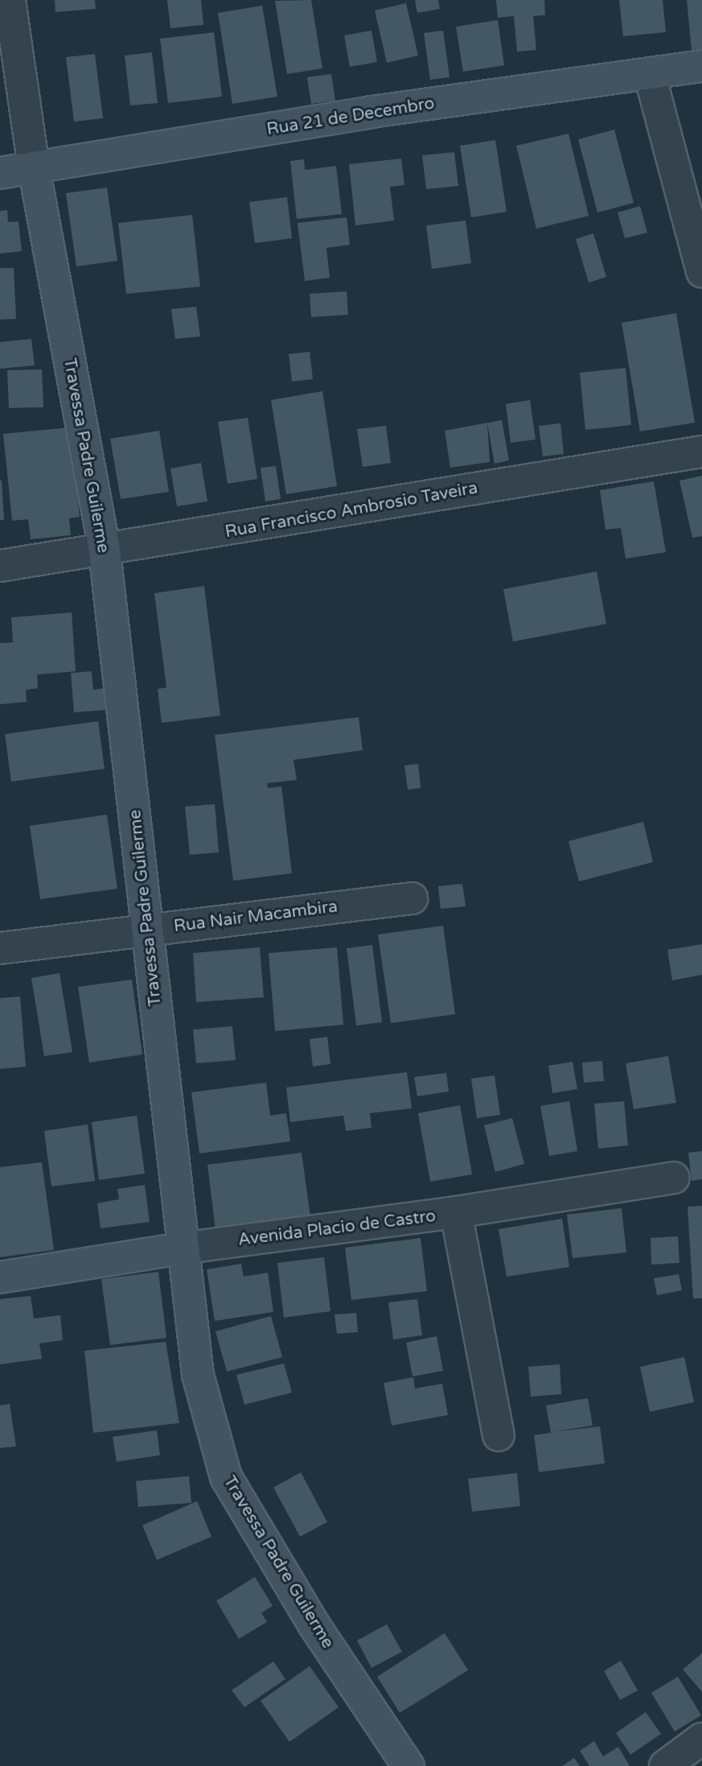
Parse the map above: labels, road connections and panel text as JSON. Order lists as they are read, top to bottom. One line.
{"streets":{"street":["Rua 21 de Decembro","Travessa Padre Guilerme","Rua Francisco Ambrosio Taveira","Rua Nair Macambira","Avenida Placio de Castro"]},"crossings":[["Rua 21 de Decembro","Travessa Padre Guilerme"],["Travessa Padre Guilerme","Rua Francisco Ambrosio Taveira"],["Travessa Padre Guilerme","Rua Nair Macambira"],["Travessa Padre Guilerme","Avenida Placio de Castro"]]}
